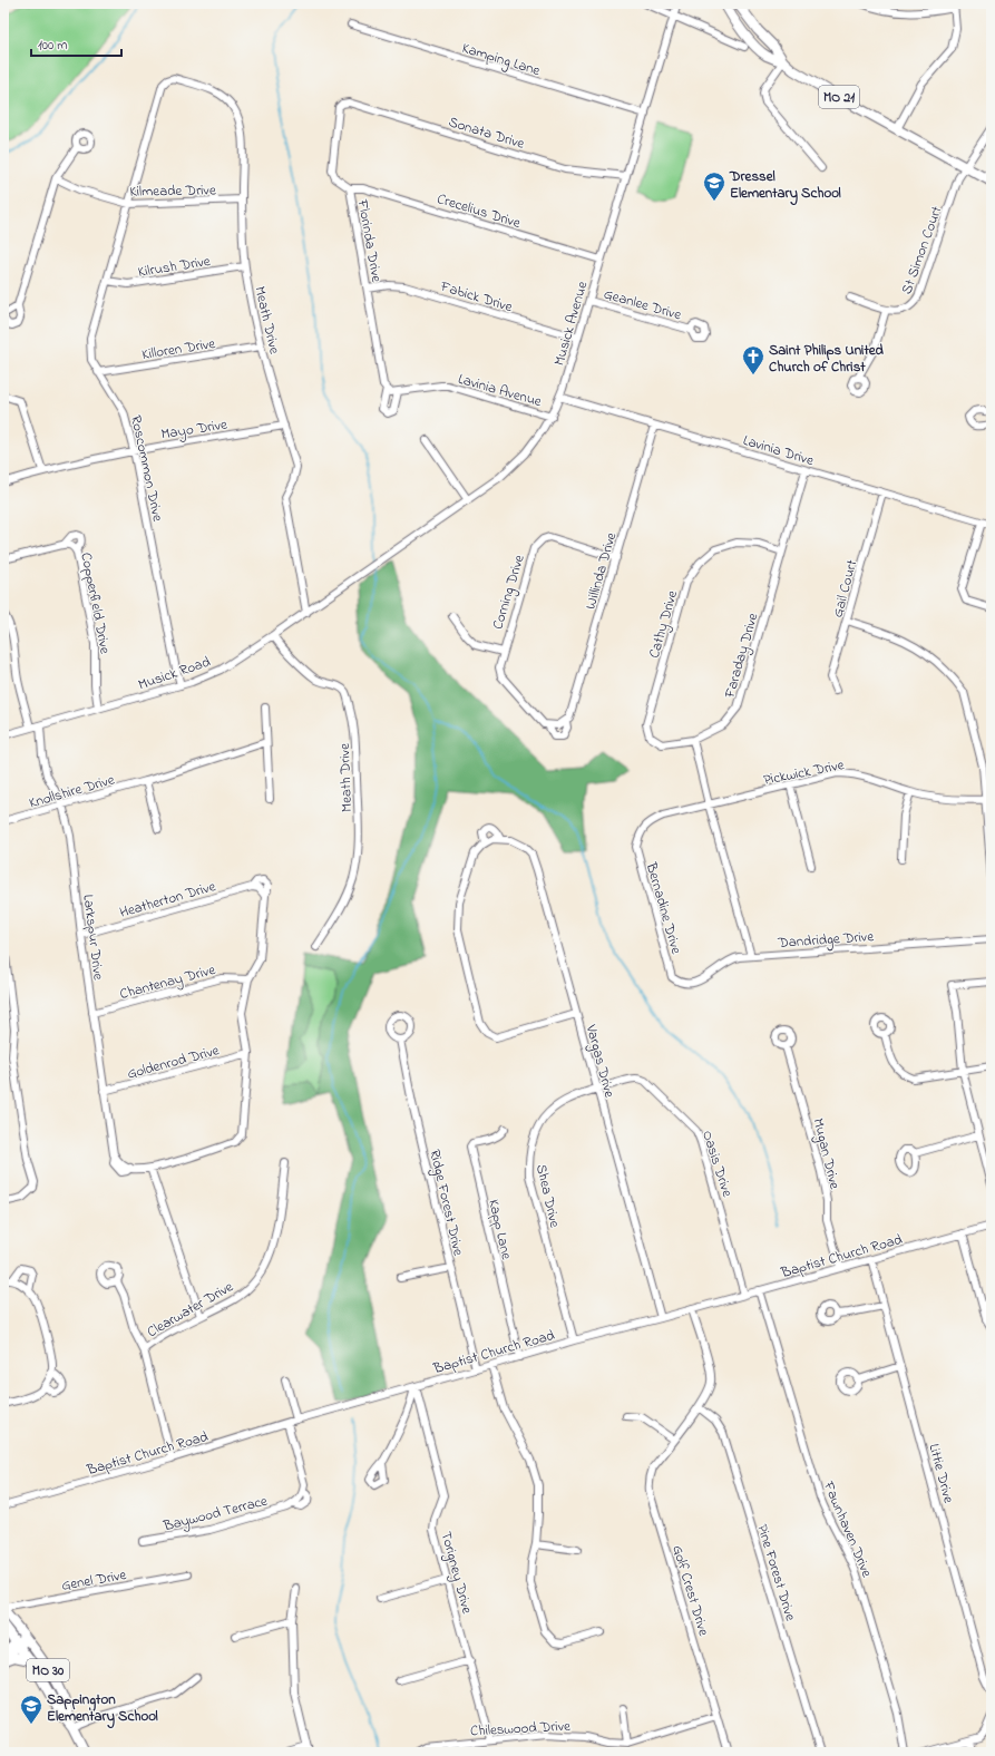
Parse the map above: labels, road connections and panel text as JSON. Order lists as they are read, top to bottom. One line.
{"streets":{"main road":["MO 21","MO 30"],"street":["Kamping Lane","Sonata Drive","Kilmeade Drive","Crecelius Drive","Florinda Drive","St Simon Court","Kilrush Drive","Fabick Drive","Geanlee Drive","Meath Drive","Musick Avenue","Killoren Drive","Lavinia Avenue","Mayo Drive","Lavinia Drive","Roscommon Drive","Willinda Drive","Gail Court","Corning Drive","Copperfield Drive","Cathy Drive","Faraday Drive","Musick Road","Pickwick Drive","Knollshire Drive","Heatherton Drive","Bernadine Drive","Larkspur Drive","Dandridge Drive","Chantenay Drive","Goldenrod Drive","Vargas Drive","Mugan Drive","Oasis Drive","Shea Drive","Ridge Forest Drive","Kapp Lane","Baptist Church Road","Clearwater Drive","Littie Drive","Baywood Terrace","Fawnhaven Drive","Torigney Drive","Pine Forest Drive","Genel Drive","Golf Crest Drive","Chileswood Drive"]},"crossings":[["Kamping Lane","Musick Avenue"],["MO 21","St Simon Court"],["Sonata Drive","Florinda Drive"],["Sonata Drive","Musick Avenue"],["Kilmeade Drive","Meath Drive"],["Kilmeade Drive","Roscommon Drive"],["Crecelius Drive","Florinda Drive"],["Crecelius Drive","Musick Avenue"],["Florinda Drive","Fabick Drive"],["Florinda Drive","Lavinia Avenue"],["Kilrush Drive","Meath Drive"],["Kilrush Drive","Roscommon Drive"],["Fabick Drive","Musick Avenue"],["Geanlee Drive","Musick Avenue"],["Meath Drive","Killoren Drive"],["Meath Drive","Mayo Drive"],["Meath Drive","Roscommon Drive"],["Meath Drive","Musick Road"],["Musick Avenue","Lavinia Avenue"],["Musick Avenue","Lavinia Drive"],["Musick Avenue","Musick Road"],["Killoren Drive","Roscommon Drive"],["Mayo Drive","Roscommon Drive"],["Lavinia Drive","Willinda Drive"],["Lavinia Drive","Gail Court"],["Lavinia Drive","Faraday Drive"],["Roscommon Drive","Musick Road"],["Willinda Drive","Corning Drive"],["Copperfield Drive","Musick Road"],["Cathy Drive","Faraday Drive"],["Musick Road","Larkspur Drive"],["Pickwick Drive","Bernadine Drive"],["Knollshire Drive","Larkspur Drive"],["Heatherton Drive","Larkspur Drive"],["Heatherton Drive","Chantenay Drive"],["Bernadine Drive","Dandridge Drive"],["Larkspur Drive","Chantenay Drive"],["Larkspur Drive","Goldenrod Drive"],["Vargas Drive","Oasis Drive"],["Vargas Drive","Shea Drive"],["Vargas Drive","Baptist Church Road"],["Mugan Drive","Baptist Church Road"],["Oasis Drive","Shea Drive"],["Oasis Drive","Baptist Church Road"],["Shea Drive","Baptist Church Road"],["Ridge Forest Drive","Baptist Church Road"],["Kapp Lane","Baptist Church Road"],["Baptist Church Road","Littie Drive"],["Baptist Church Road","Baywood Terrace"],["Baptist Church Road","Fawnhaven Drive"],["Baptist Church Road","Torigney Drive"],["Baptist Church Road","Golf Crest Drive"],["Torigney Drive","Chileswood Drive"],["Pine Forest Drive","Golf Crest Drive"],["Genel Drive","MO 30"]],"places":{"school or university":["Dressel Elementary School","Sappington Elementary School"],"church":["Saint Philips United Church of Christ"]},"scale_bar":"100 m"}
